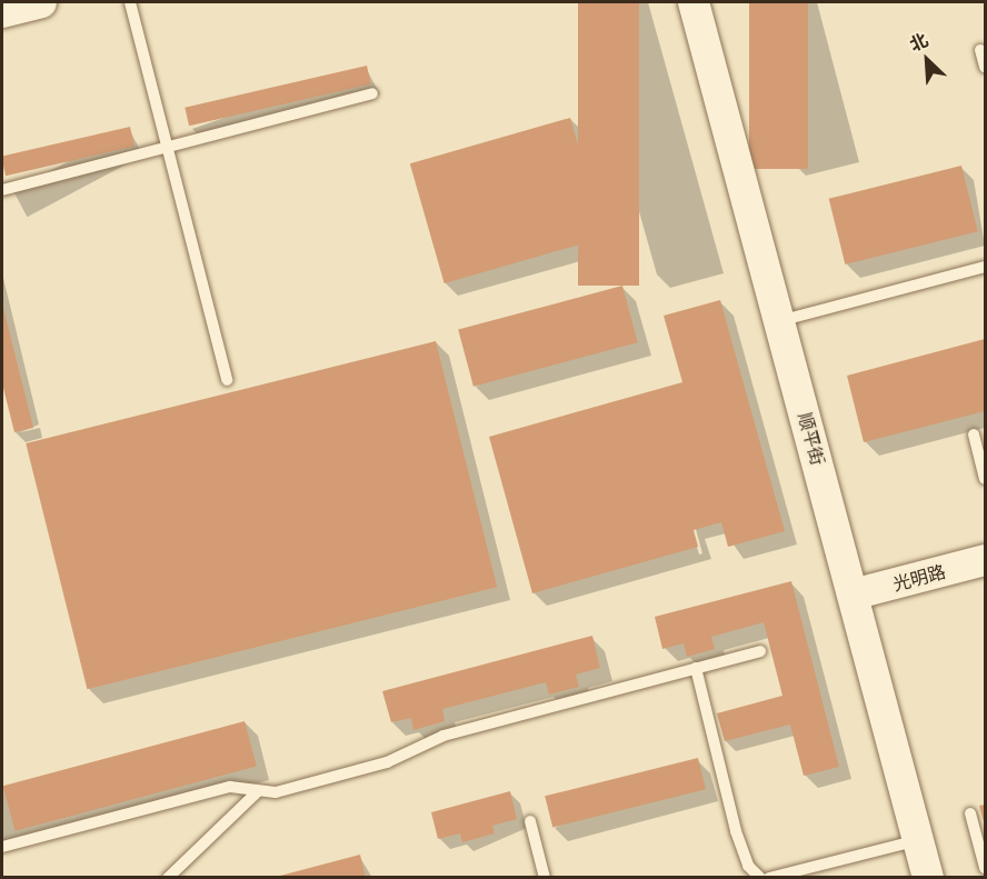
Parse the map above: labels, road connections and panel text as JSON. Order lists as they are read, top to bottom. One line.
{"streets":{"street":["顺平街","光明路"]},"crossings":[["顺平街","光明路"]],"north":"top left"}
